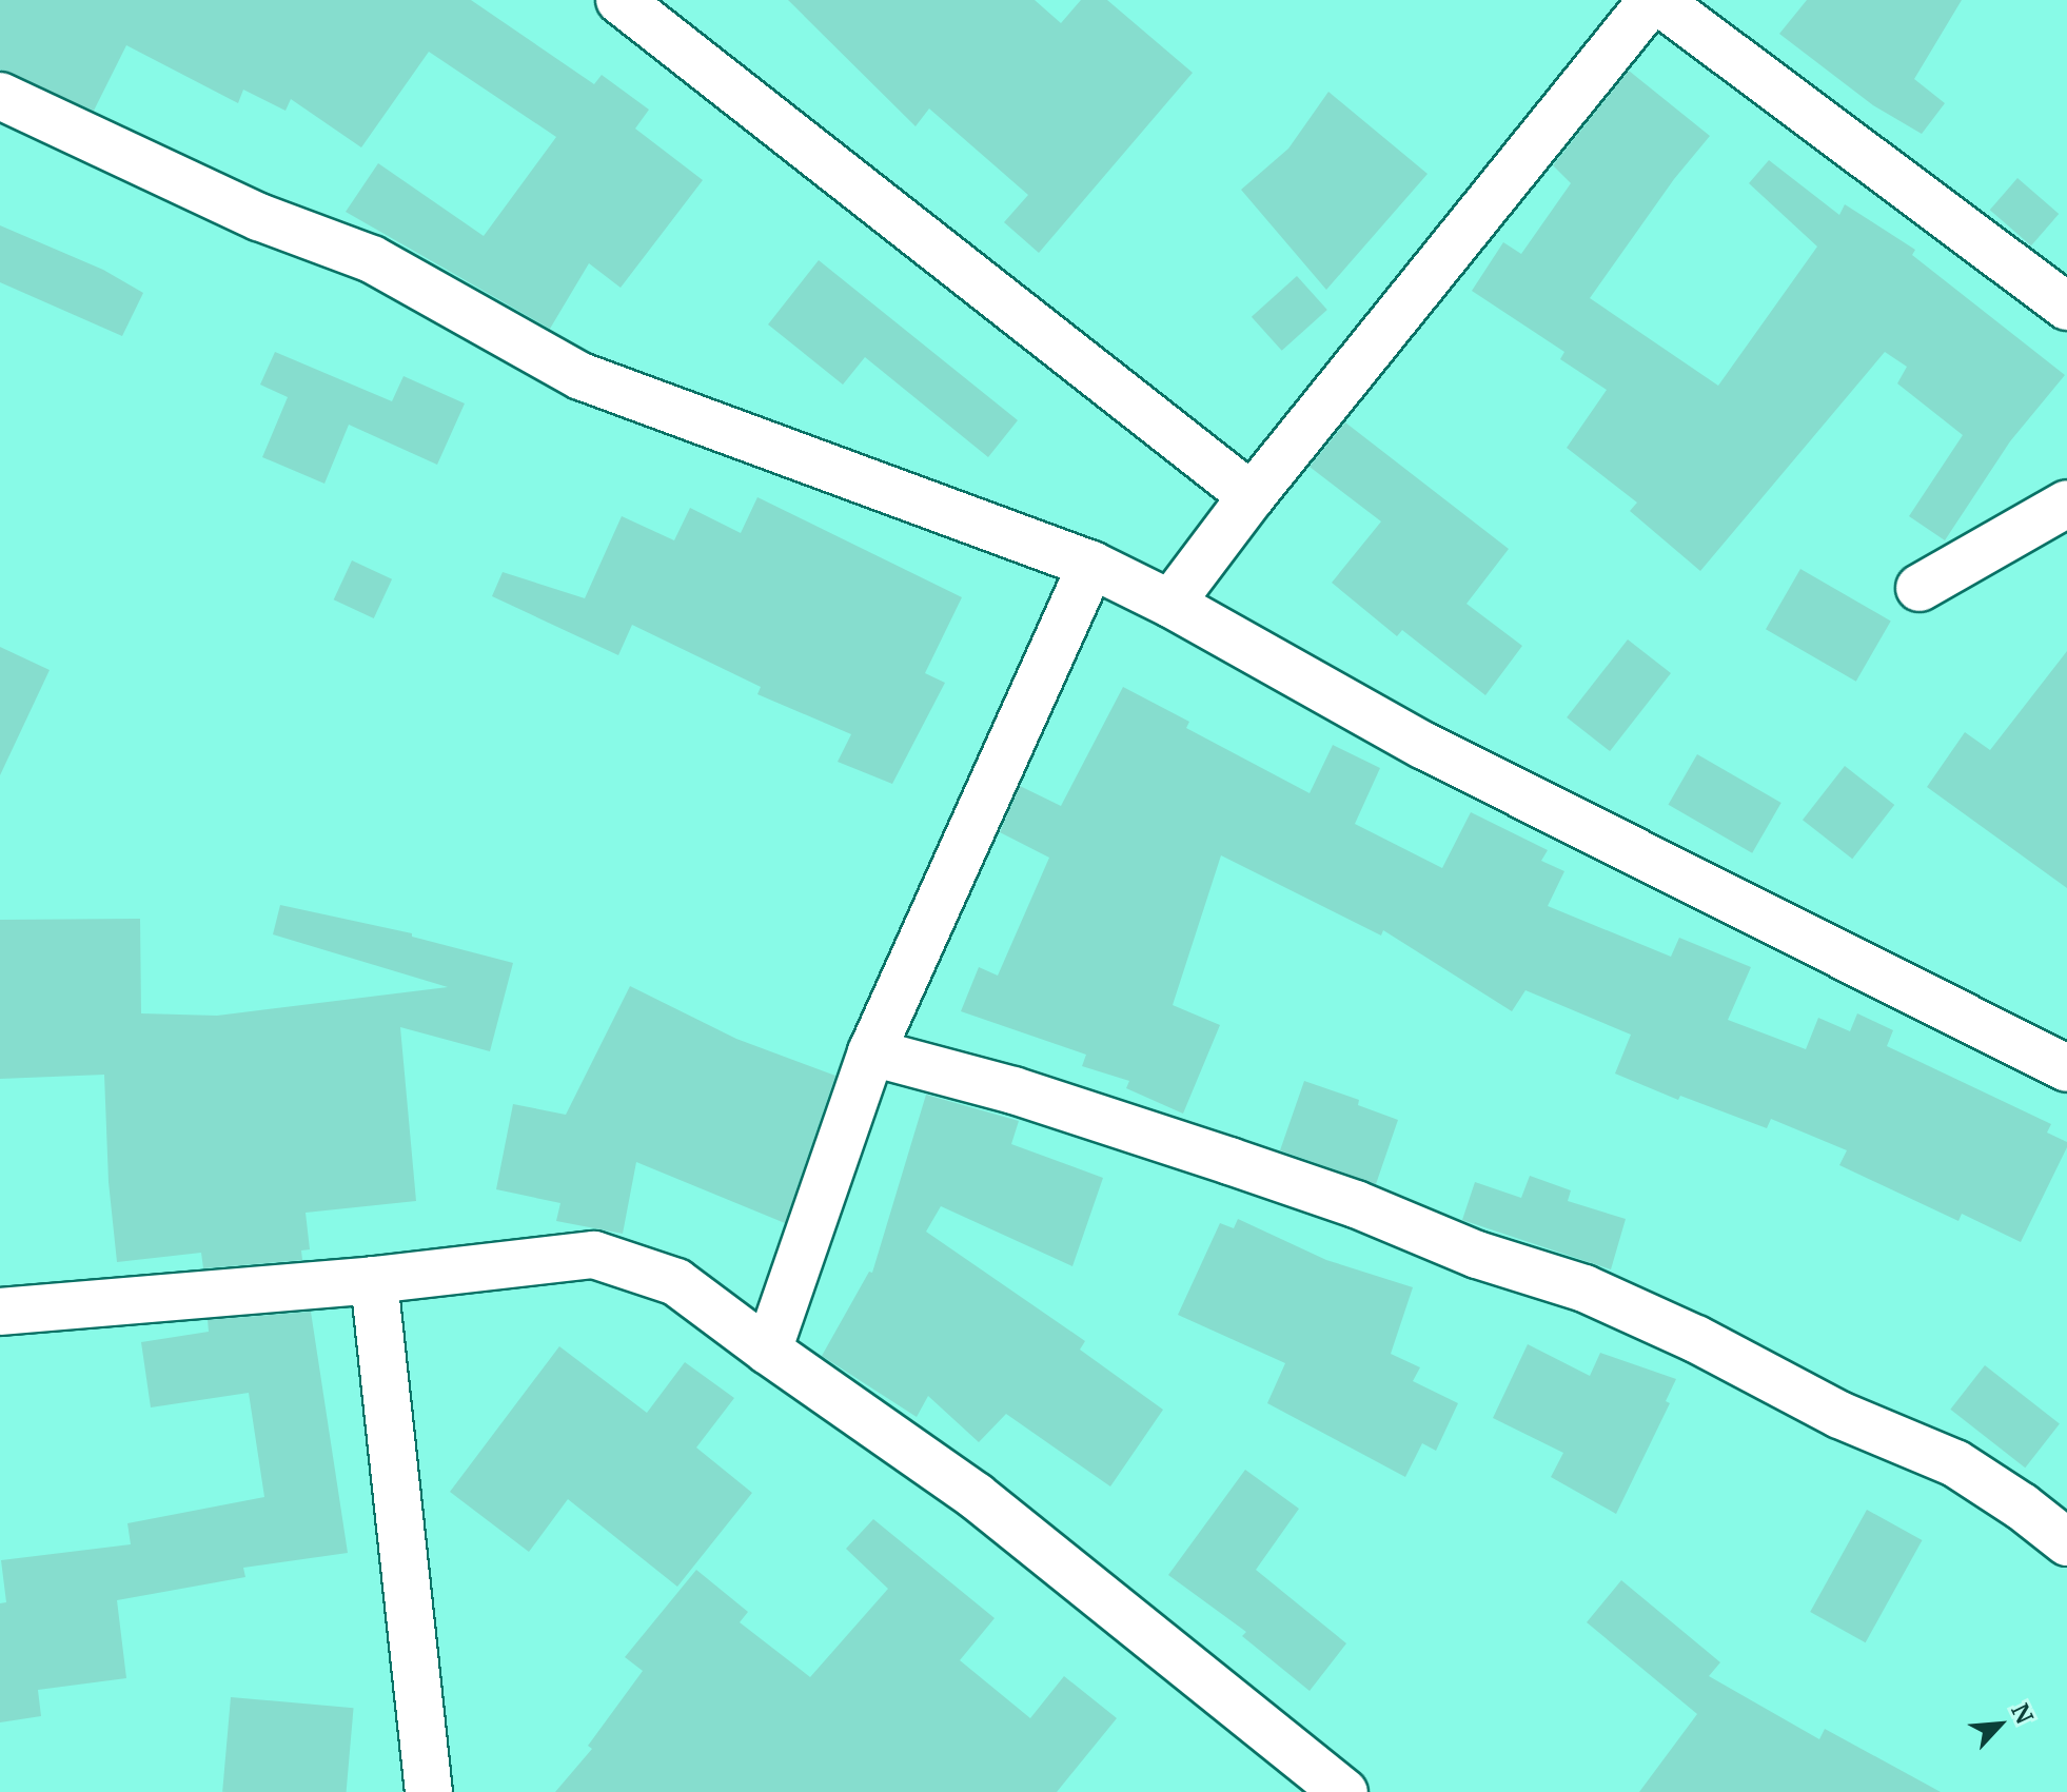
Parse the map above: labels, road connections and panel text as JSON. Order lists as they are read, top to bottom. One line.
{"north":"top right"}
